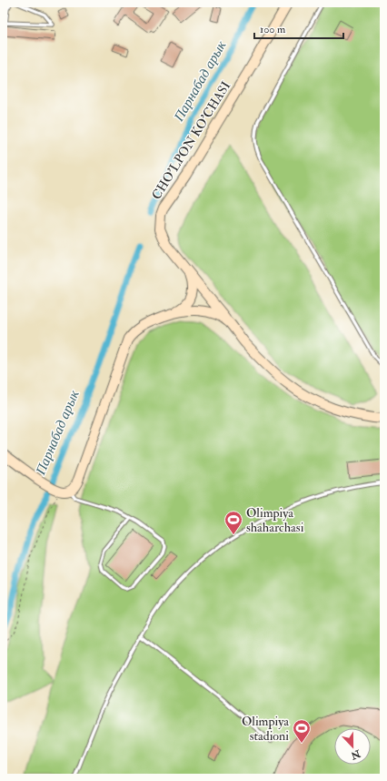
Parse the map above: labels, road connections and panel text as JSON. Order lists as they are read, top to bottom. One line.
{"streets":{"main road":["CHO'LPON KO'CHASI"]},"water":["Парнабад арык"],"places":{"sports":["Olimpiya shaharchasi","Olimpiya stadioni"]},"scale_bar":"100 m","north":"bottom"}
